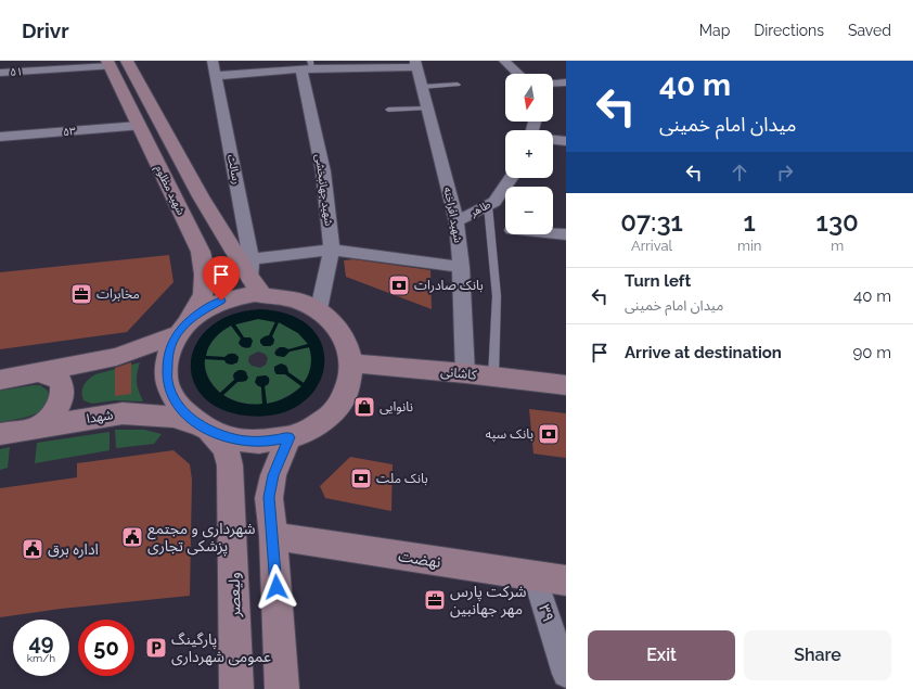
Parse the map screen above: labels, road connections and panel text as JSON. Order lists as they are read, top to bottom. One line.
{"streets":{"main road":["شهید مظلوم","کاشانی","شهدا","نهضت","ولیعصر"],"street":["۵۱","۵۳","رسالت","شهید جهانبخشی","طاهر","شهید افراخته","۳۹"]},"crossings":[["۵۱","شهید مظلوم"],["۵۳","شهید مظلوم"],["رسالت","شهید مظلوم"],["شهید مظلوم","شهدا"],["شهید مظلوم","ولیعصر"],["طاهر","شهید افراخته"],["شهید افراخته","کاشانی"],["شهدا","ولیعصر"],["نهضت","۳۹"]],"places":{"bank":["بانک صادرات","بانک سپه","بانک ملت"],"office":["مخابرات","شرکت پارس مهر جهانبین"],"shop":["نانوایی"],"public building":["شهرداری و مجتمع پزشکی تجاری","اداره برق"],"parking":["پارگینگ عمومی شهرداری"]},"north":"bottom","page":{"header":"Drivr","nav":["Map","Directions","Saved"],"turn":["40 m","میدان امام خمینی"],"map_buttons":["+","−"],"eta":["07:31","Arrival","1","min","130","m"],"list":[{"name":"Turn left","note":"میدان امام خمینی","value":"40 m"},{"name":"Arrive at destination","value":"90 m"}],"speed":"49 km/h","limit":"50","buttons":["Exit","Share"]}}
